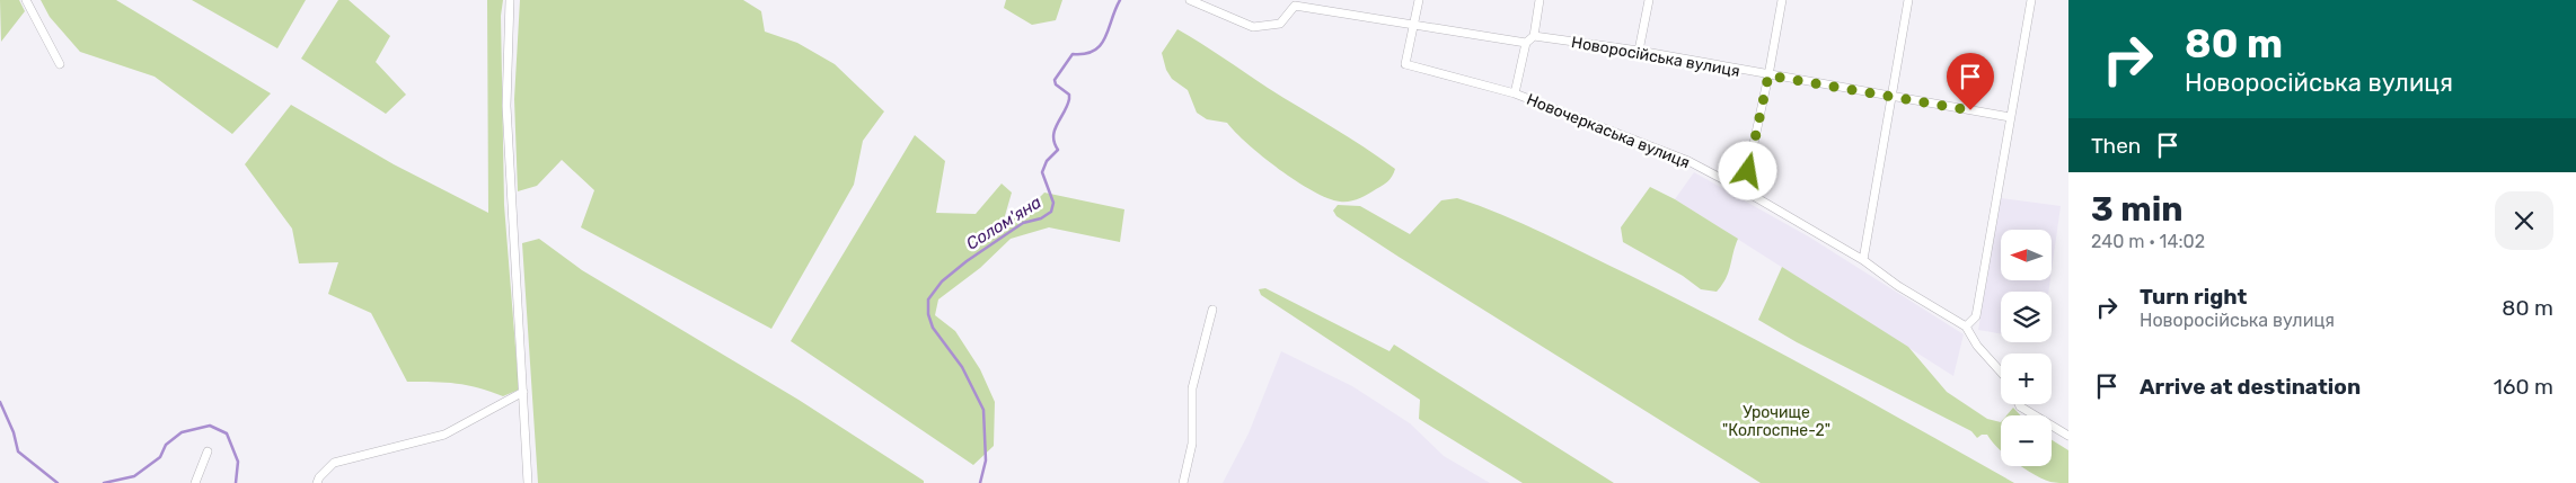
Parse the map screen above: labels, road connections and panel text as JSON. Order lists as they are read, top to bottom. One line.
{"streets":{"street":["Новоросійська вулиця","Новочеркаська вулиця"]},"water":["Солом'яна"],"parks":["Урочище \"Колгоспне-2\""],"north":"left","page":{"turn":["80 m","Новоросійська вулиця"],"then":"Then","heading":["3 min","240 m · 14:02"],"map_buttons":["+","−"],"list":[{"name":"Turn right","note":"Новоросійська вулиця","value":"80 m"},{"name":"Arrive at destination","value":"160 m"}]}}
